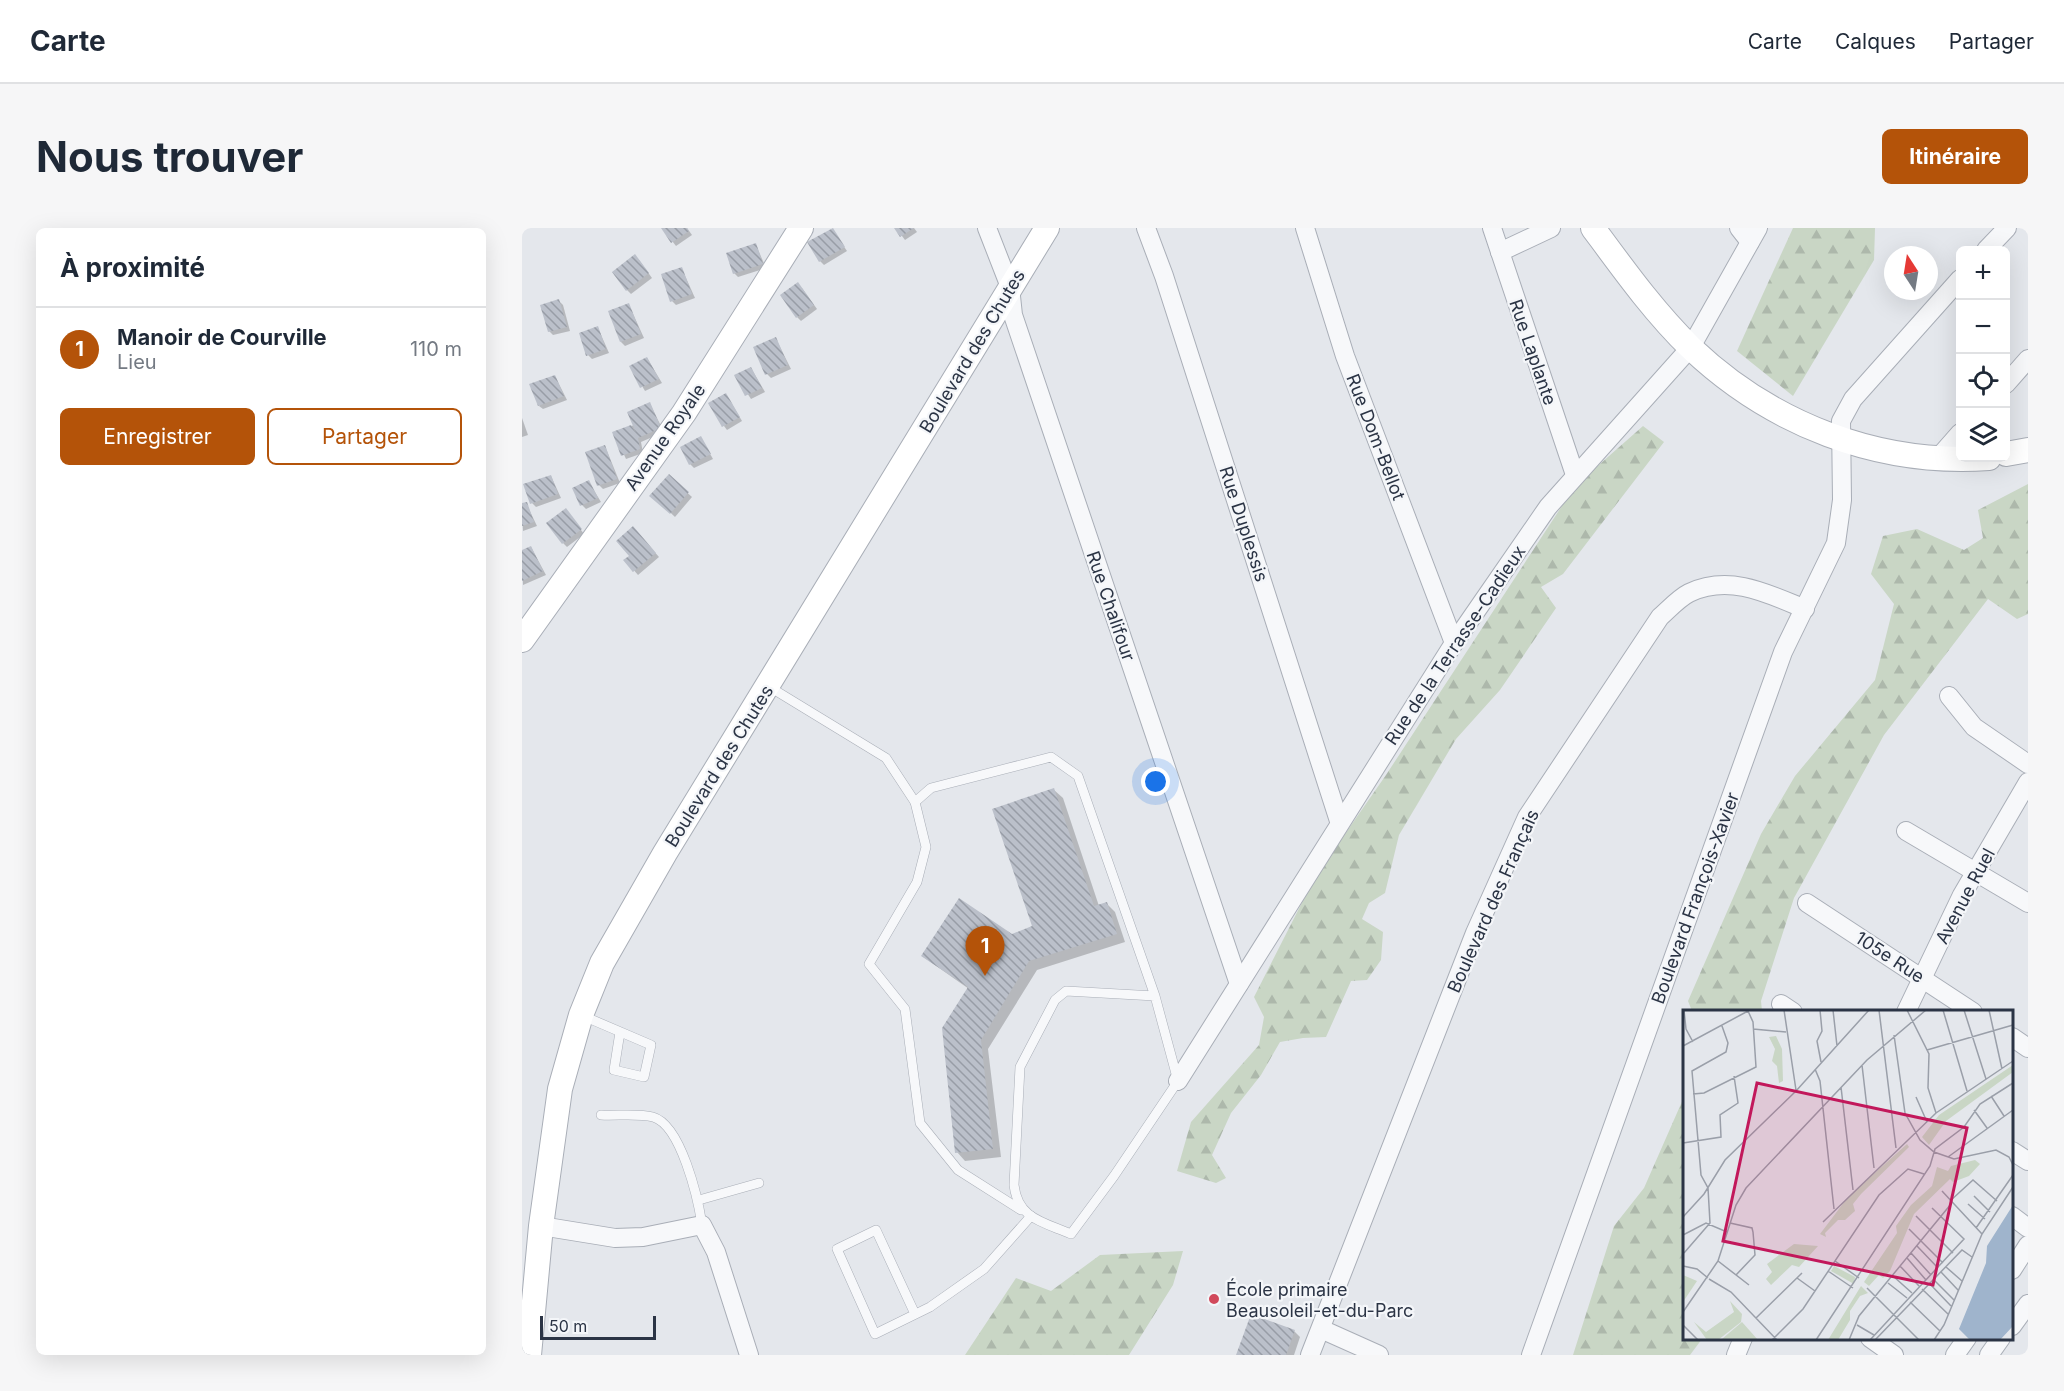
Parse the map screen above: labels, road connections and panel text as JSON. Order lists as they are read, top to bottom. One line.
{"streets":{"street":["Boulevard des Chutes","Rue Laplante","Avenue Royale","Rue Dom-Bellot","Rue Duplessis","Rue Chalifour","Rue de la Terrasse-Cadieux","Avenue Ruel","Boulevard François-Xavier","Boulevard des Français","105e Rue"]},"crossings":[["Boulevard des Chutes","Rue Chalifour"],["Rue Laplante","Rue de la Terrasse-Cadieux"],["Rue Dom-Bellot","Rue de la Terrasse-Cadieux"],["Rue Duplessis","Rue de la Terrasse-Cadieux"],["Rue Chalifour","Rue de la Terrasse-Cadieux"],["Avenue Ruel","105e Rue"],["Boulevard François-Xavier","Boulevard des Français"]],"places":["École primaire Beausoleil-et-du-Parc"],"scale_bar":"50 m","north":"top","page":{"header":"Carte","nav":["Carte","Calques","Partager"],"buttons":["Itinéraire",["Enregistrer","Partager"]],"title":"Nous trouver","heading":"À proximité","map_buttons":["+","−"],"list":[{"mark":"1","name":"Manoir de Courville","note":"Lieu","value":"110 m"}],"pins":"1","scale":"50 m"}}
